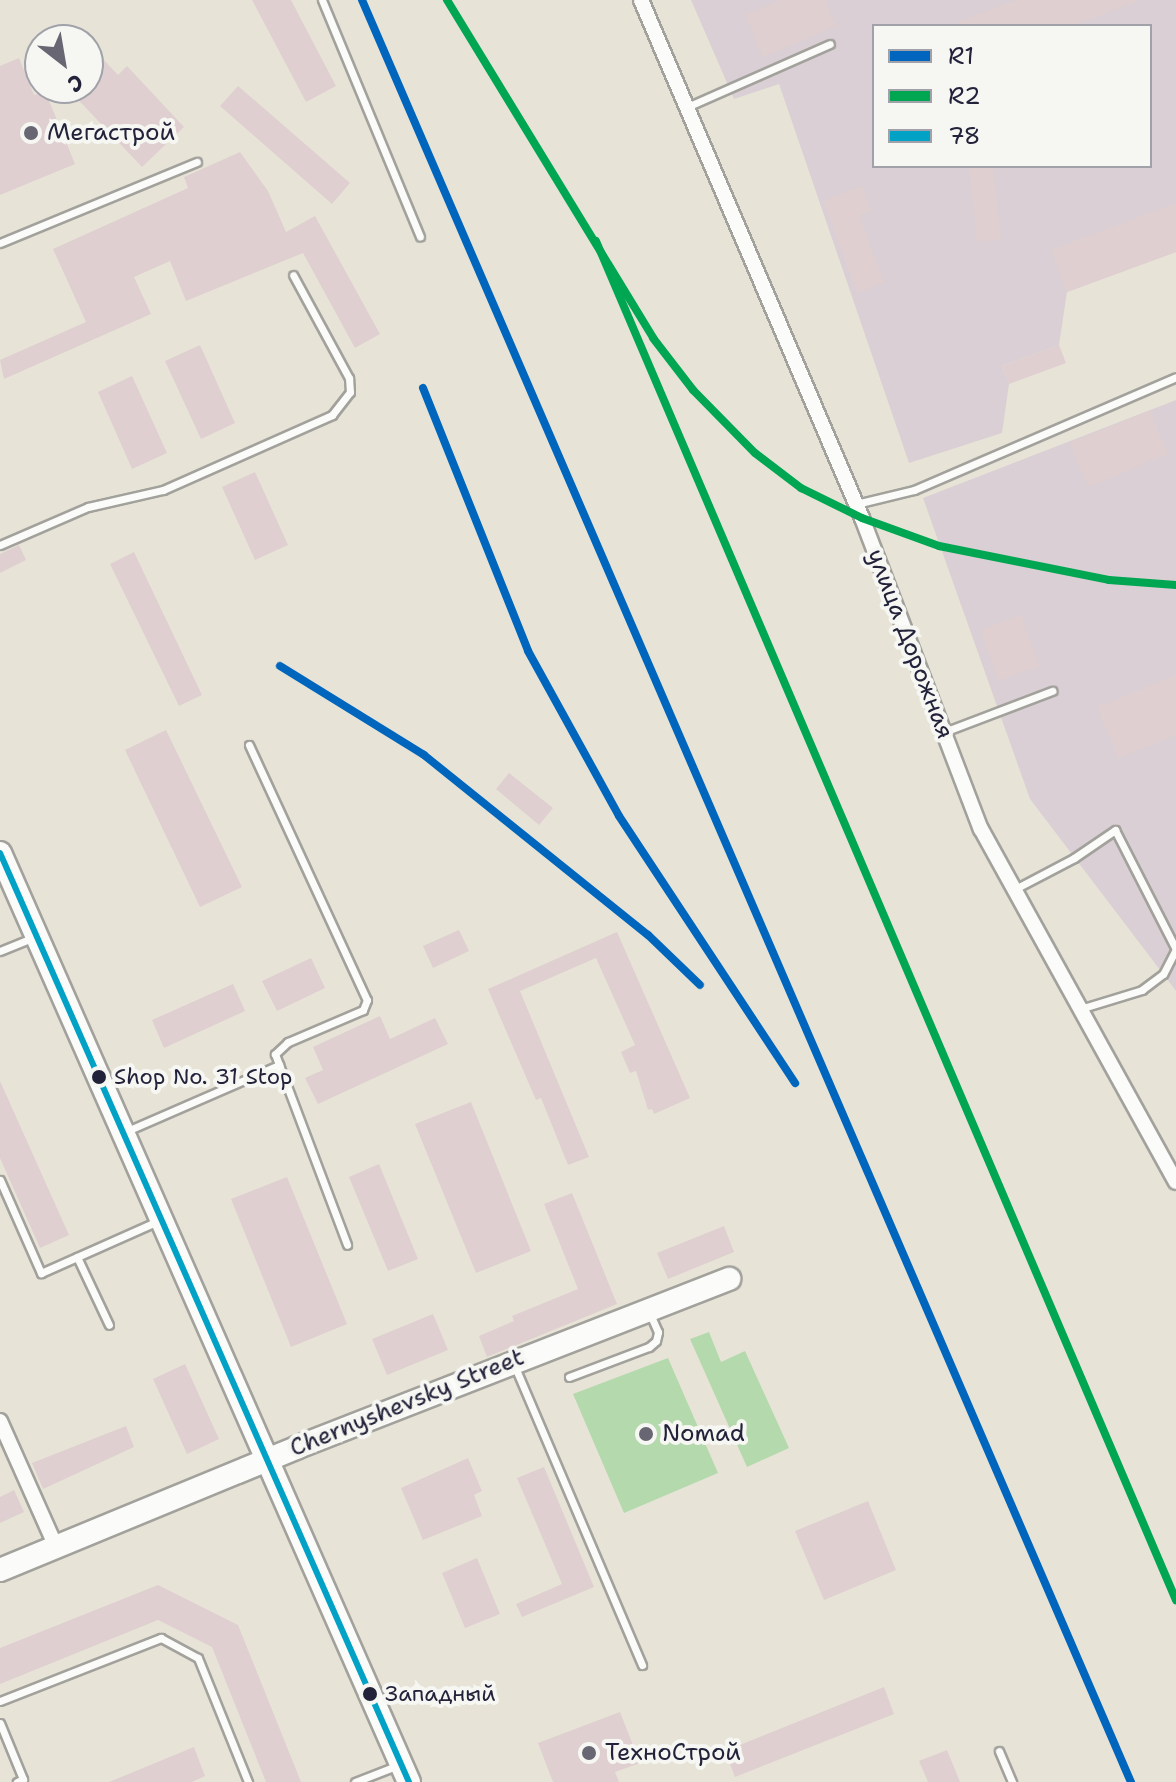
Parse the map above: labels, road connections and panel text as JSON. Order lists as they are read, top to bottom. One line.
{"streets":{"main road":["Chernyshevsky Street"],"street":["улица Дорожная"]},"places":["Мегастрой","Shop No. 31 Stop","Nomad","Западный","ТехноСтрой"],"lines":["transit line R1","transit line R2","transit line 78"],"legend":["R1","R2","78"],"north":"bottom right"}
